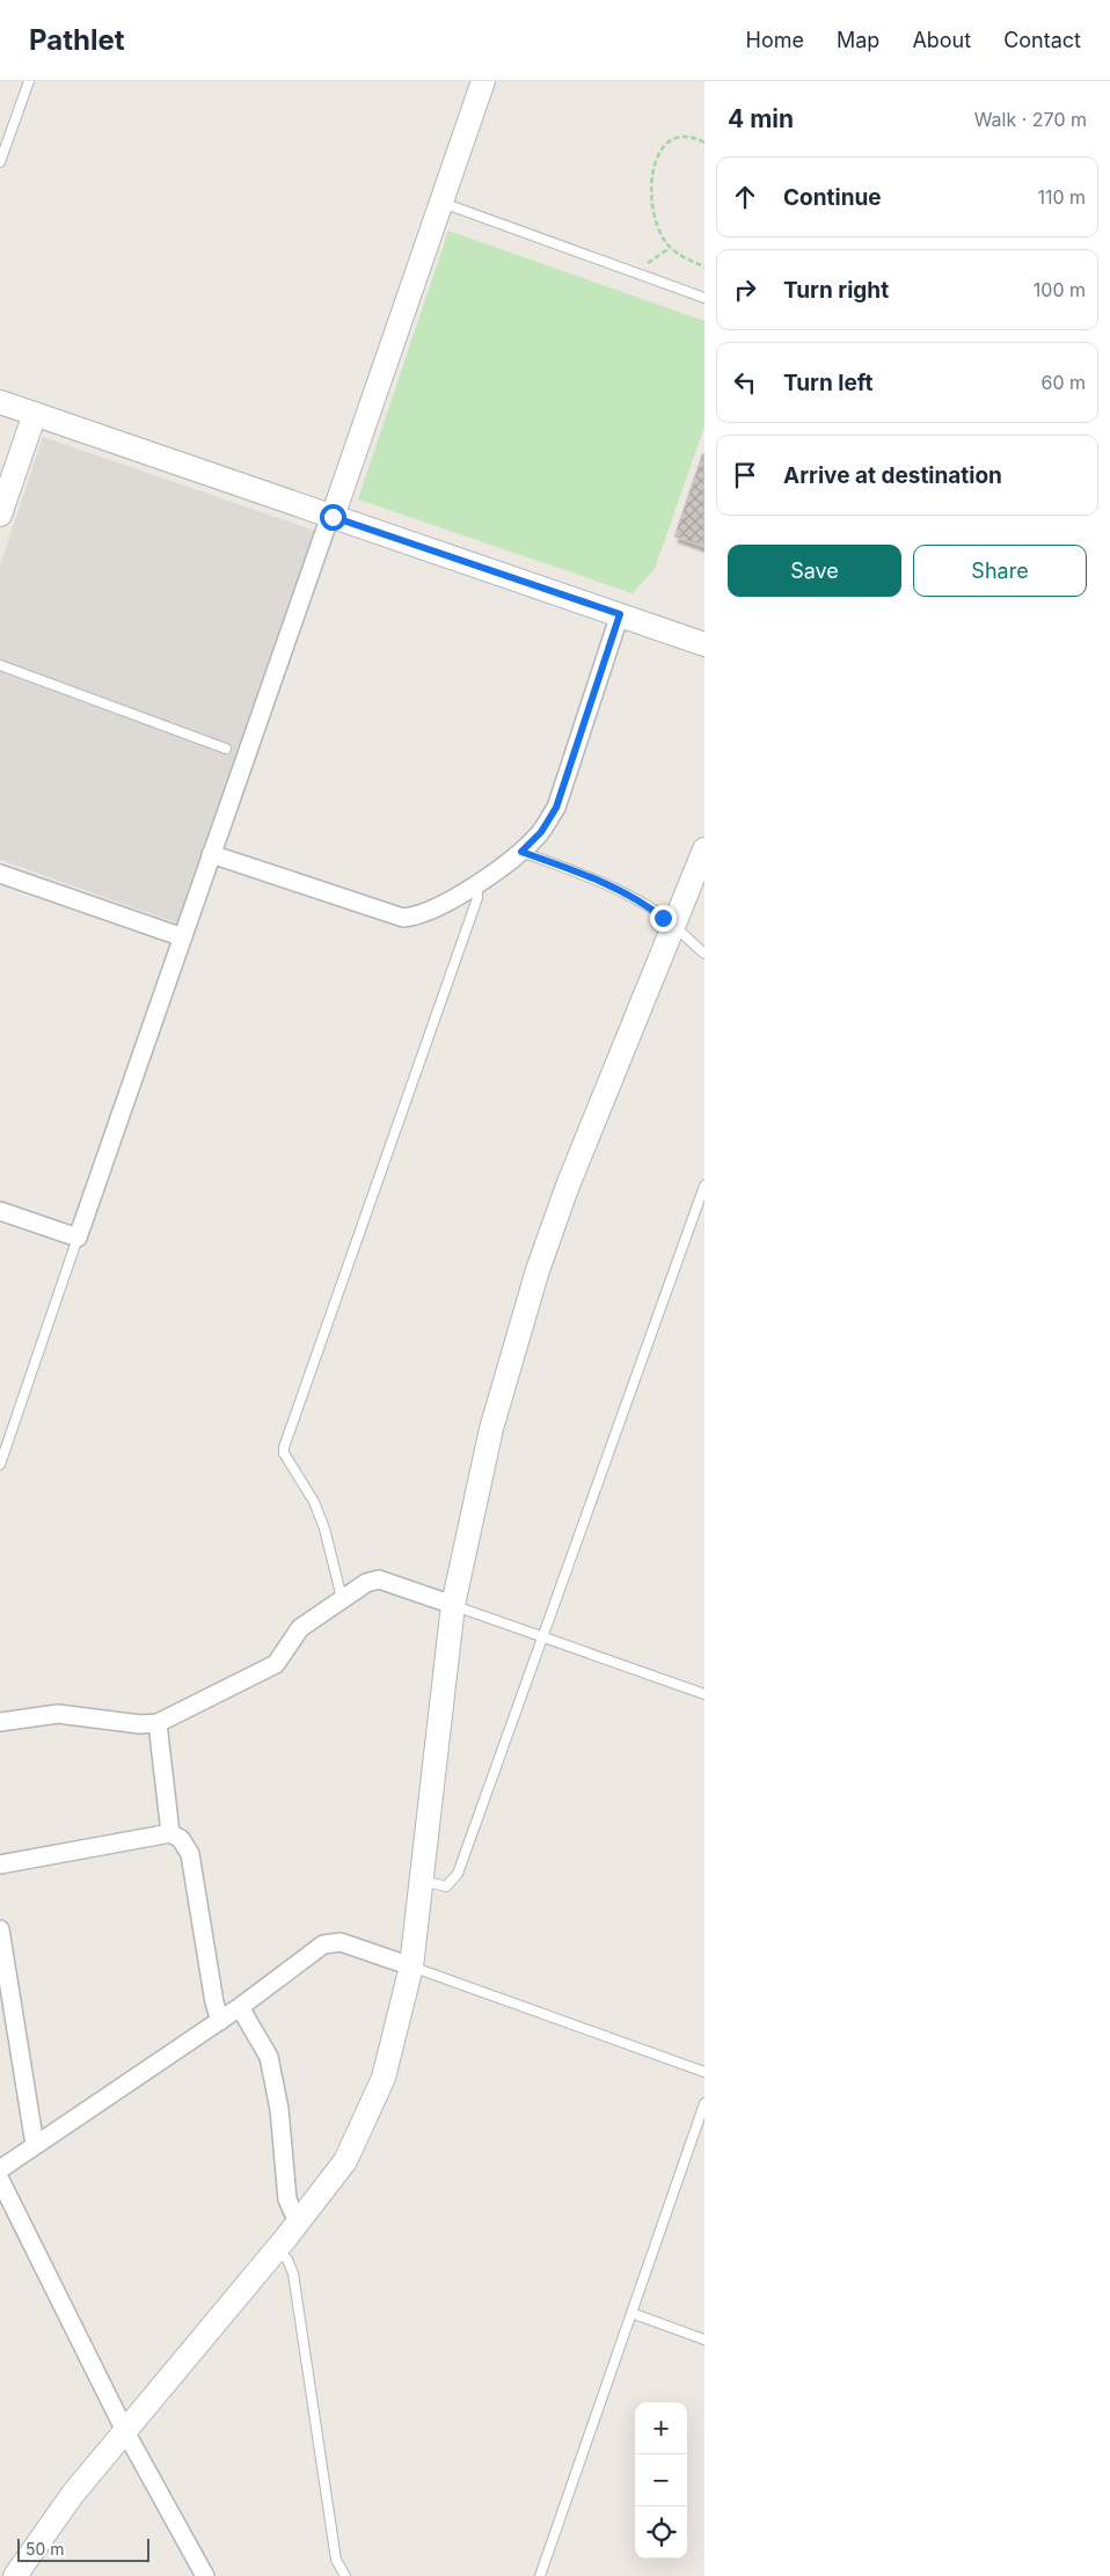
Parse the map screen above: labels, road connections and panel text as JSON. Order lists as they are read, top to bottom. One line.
{"scale_bar":"50 m","page":{"header":"Pathlet","nav":["Home","Map","About","Contact"],"heading":["4 min","Walk · 270 m"],"list":[["Continue","110 m"],["Turn right","100 m"],["Turn left","60 m"],"Arrive at destination"],"buttons":["Save","Share"],"map_buttons":["+","−"],"scale":"50 m"}}
